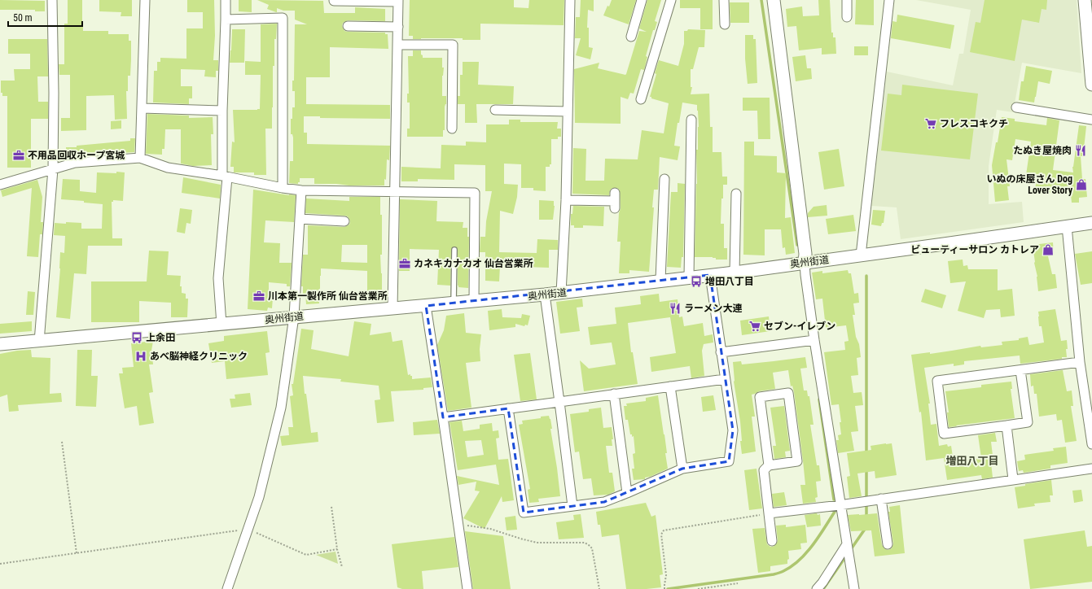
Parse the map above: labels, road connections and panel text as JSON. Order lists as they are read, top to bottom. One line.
{"streets":{"main road":["奥州街道"]},"districts":["増田八丁目"],"places":{"supermarket":["フレスコキクチ","セブン-イレブン"],"restaurant":["たぬき屋焼肉","ラーメン大連"],"office":["不用品回収ホープ宮城","カネキカナカオ 仙台営業所","川本第一製作所 仙台営業所"],"shop":["いぬの床屋さん Dog Lover Story","ビューティーサロン カトレア"],"bus stop":["増田八丁目","上余田"],"hospital":["あべ脳神経クリニック"]},"scale_bar":"50 m"}
